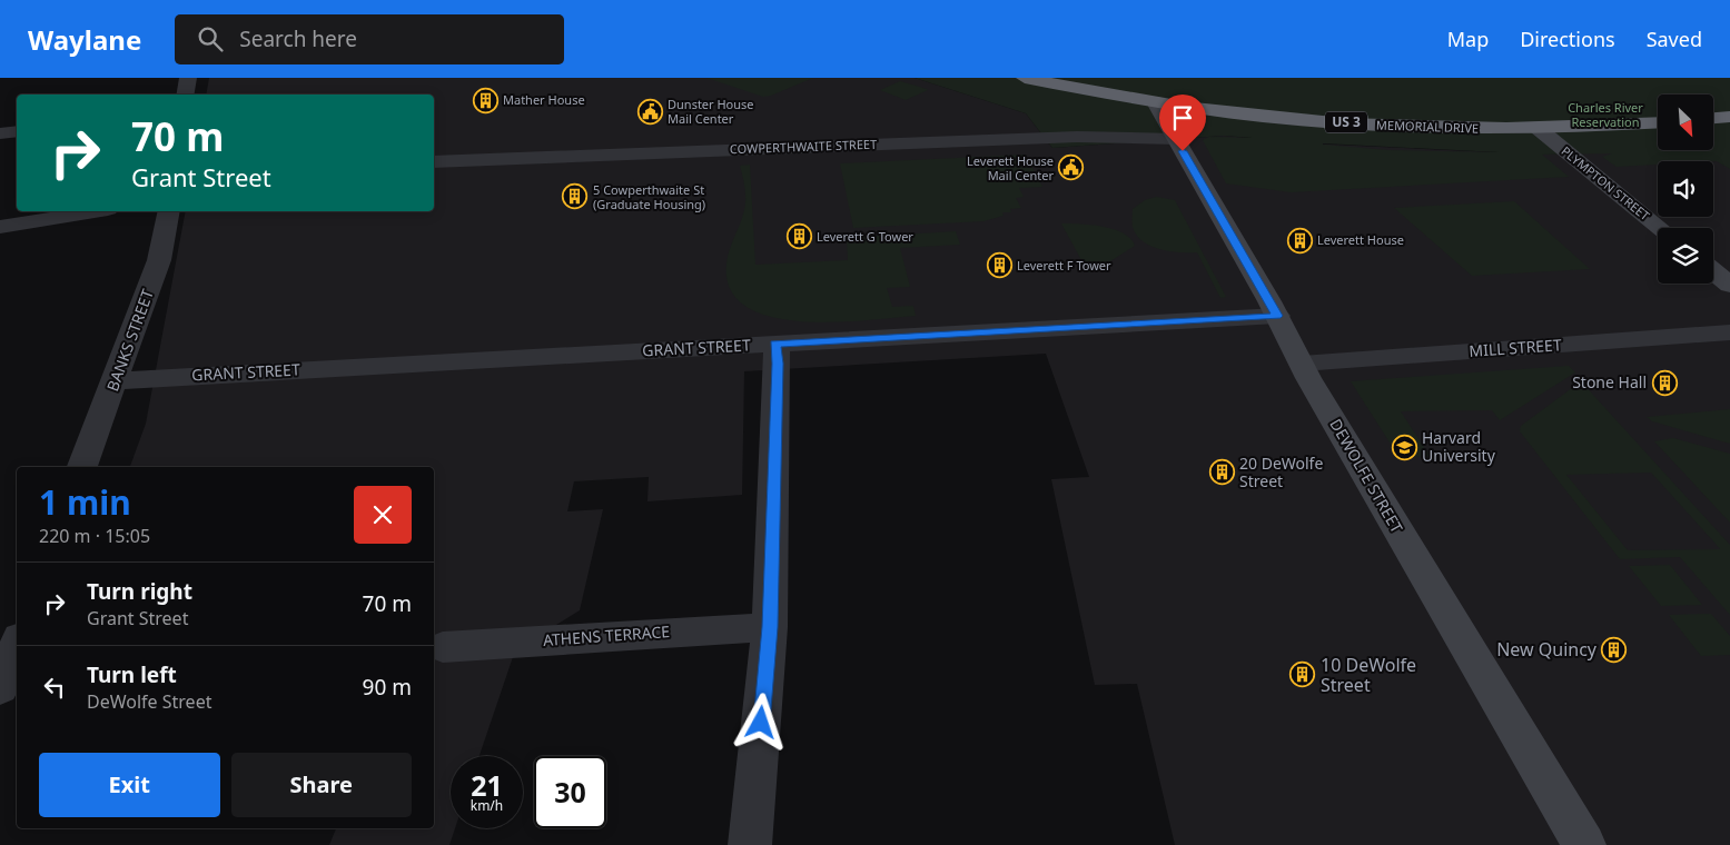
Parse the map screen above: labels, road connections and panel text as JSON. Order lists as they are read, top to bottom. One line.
{"streets":{"highway":["US 3","MEMORIAL DRIVE"],"street":["COWPERTHWAITE STREET","PLYMPTON STREET","BANKS STREET","GRANT STREET","MILL STREET","DEWOLFE STREET","ATHENS TERRACE"]},"crossings":[["MEMORIAL DRIVE","PLYMPTON STREET"],["MEMORIAL DRIVE","DEWOLFE STREET"],["COWPERTHWAITE STREET","DEWOLFE STREET"],["BANKS STREET","GRANT STREET"],["GRANT STREET","DEWOLFE STREET"],["MILL STREET","DEWOLFE STREET"]],"parks":["Charles River Reservation"],"places":{"building":["Mather House","5 Cowperthwaite St (Graduate Housing)","Leverett G Tower","Leverett House","Leverett F Tower","Stone Hall","20 DeWolfe Street","New Quincy","10 DeWolfe Street"],"public building":["Dunster House Mail Center","Leverett House Mail Center"],"school or university":["Harvard University"]},"north":"bottom right","page":{"header":"Waylane","search":"Search here","nav":["Map","Directions","Saved"],"turn":["70 m","Grant Street"],"heading":["1 min","220 m · 15:05"],"list":[{"name":"Turn right","note":"Grant Street","value":"70 m"},{"name":"Turn left","note":"DeWolfe Street","value":"90 m"}],"buttons":["Exit","Share"],"speed":"21 km/h","limit":"30"}}
